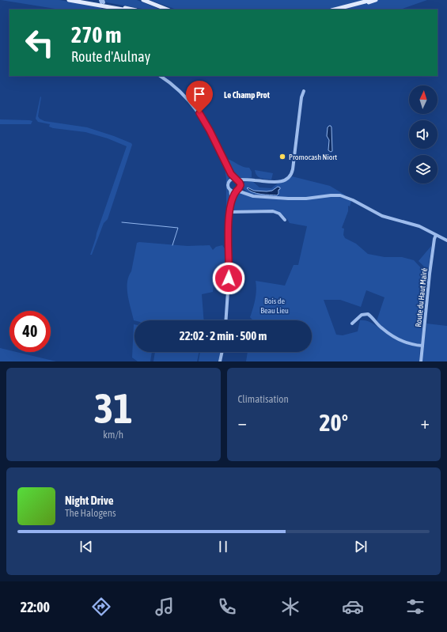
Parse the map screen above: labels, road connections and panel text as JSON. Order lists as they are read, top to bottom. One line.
{"streets":{"street":["Route du Haut Mairé"]},"districts":["Le Champ Prot"],"parks":["Bois de Beau Lieu"],"places":["Promocash Niort"],"north":"top","page":{"turn":["270 m","Route d'Aulnay"],"limit":"40","trip":"22:02 · 2 min · 500 m","tile":[["31","km/h"],"Climatisation"],"heat":["−","20°","+"],"song":["Night Drive","The Halogens"],"tabs":"22:00"}}
